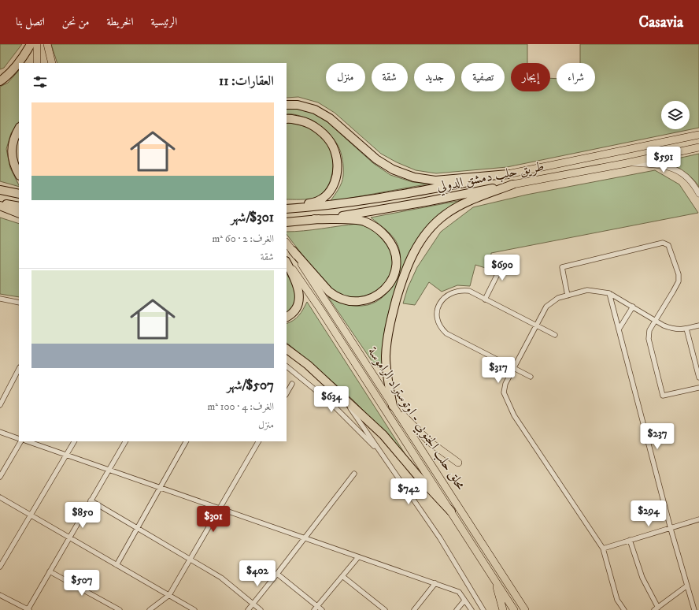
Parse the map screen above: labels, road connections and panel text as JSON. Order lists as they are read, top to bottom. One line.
{"streets":{"highway":["طريق حلب دمشق الدولي","محلق حلب الجنوبي - اوتوستراد الراموسة"]},"page":{"header":"Casavia","nav":["الرئيسية","الخريطة","من نحن","اتصل بنا"],"chip":["شراء","إيجار","تصفية","جديد","شقة","منزل"],"heading":"العقارات: 11","list":[{"name":"$301/شهر","note":"الغرف: 2 · 60 m² · شقة"},{"name":"$507/شهر","note":"الغرف: 4 · 100 m² · منزل"}],"price":["$591","$690","$317","$634","$237","$742","$294","$850","$301","$402","$507"]}}
